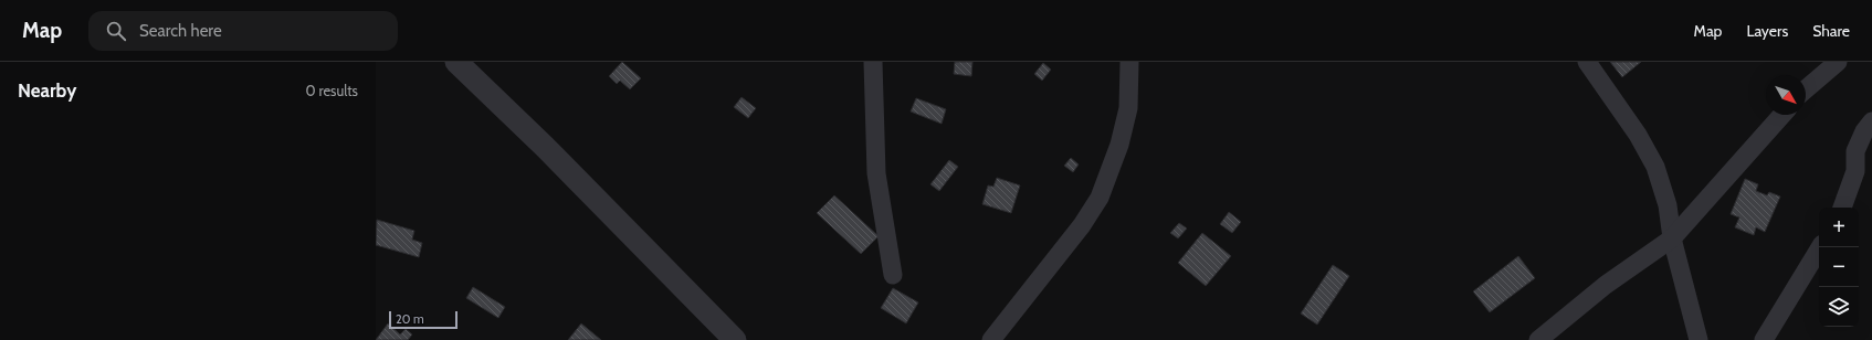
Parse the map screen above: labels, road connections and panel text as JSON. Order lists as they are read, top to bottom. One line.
{"scale_bar":"20 m","north":"bottom right","page":{"header":"Map","search":"Search here","nav":["Map","Layers","Share"],"heading":["Nearby","0 results"],"map_buttons":["+","−"],"scale":"20 m"}}
